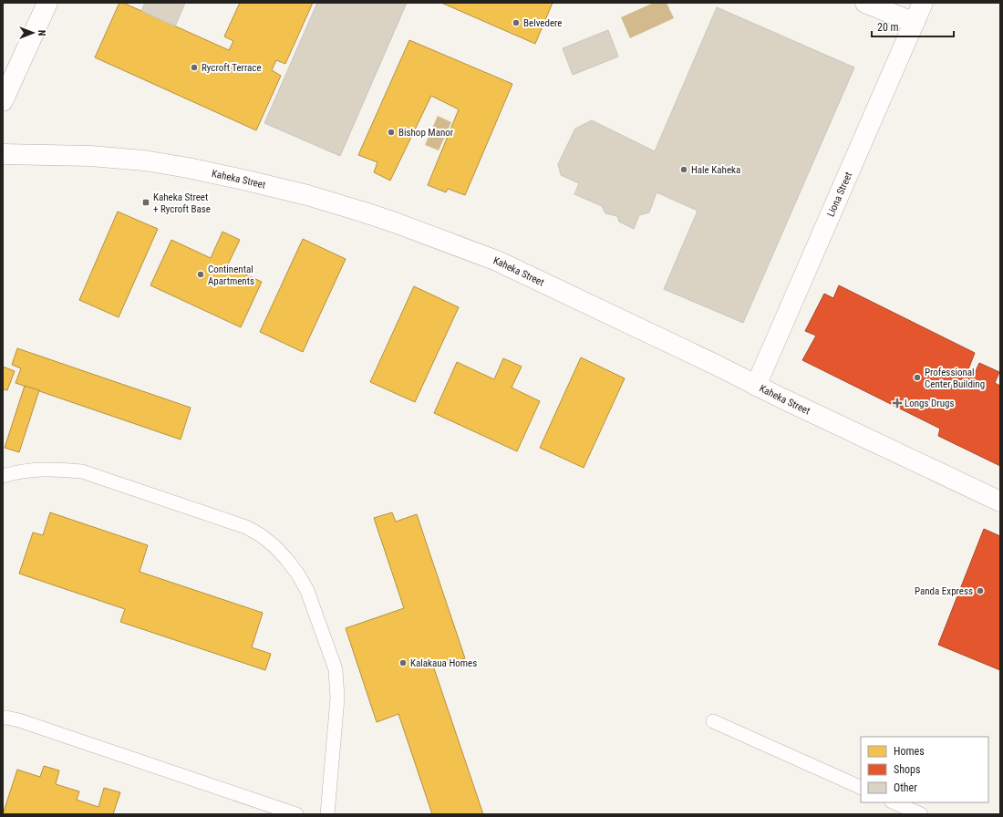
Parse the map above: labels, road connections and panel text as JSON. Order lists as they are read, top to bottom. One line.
{"streets":{"street":["Kaheka Street","Liona Street"]},"crossings":[["Kaheka Street","Liona Street"]],"places":{"other":["Belvedere","Rycroft Terrace","Bishop Manor","Hale Kaheka","Continental Apartments","Professional Center Building","Panda Express","Kalakaua Homes"],"transit":["Kaheka Street + Rycroft Base"],"health":["Longs Drugs"]},"legend":["Homes","Shops","Other"],"scale_bar":"20 m","north":"right"}
